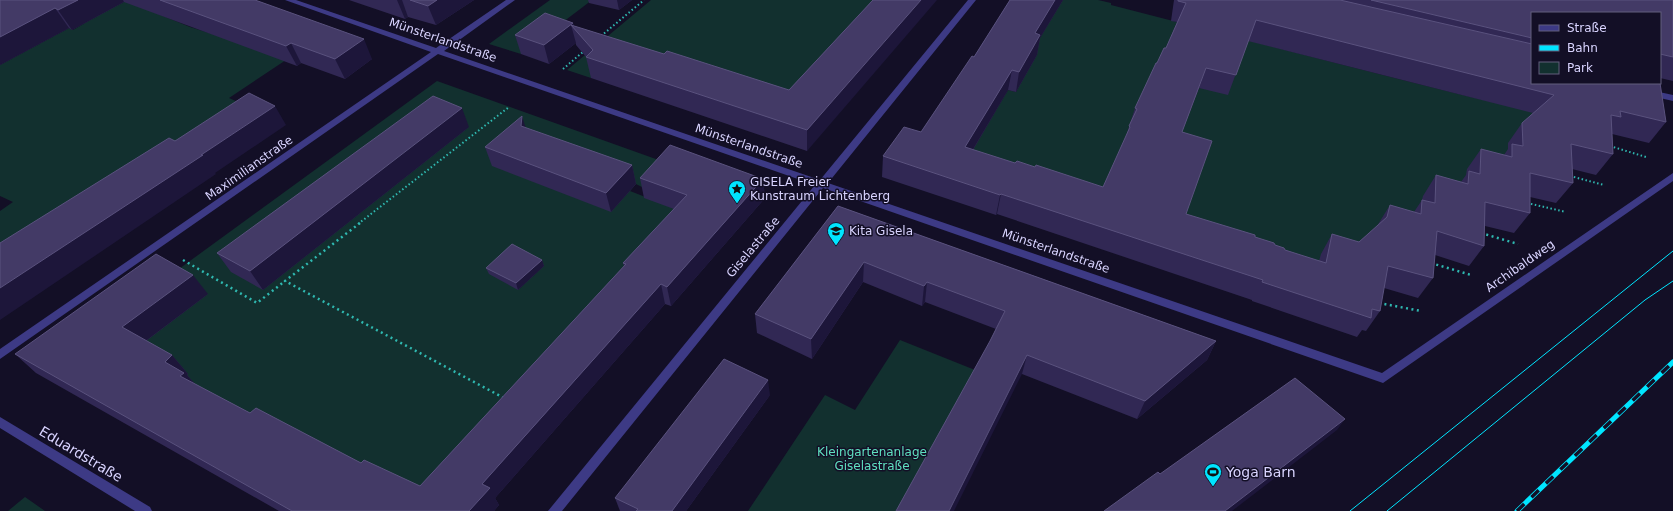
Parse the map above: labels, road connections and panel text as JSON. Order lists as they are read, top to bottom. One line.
{"streets":{"street":["Münsterlandstraße","Maximilianstraße","Giselastraße","Archibaldweg","Eduardstraße"]},"crossings":[["Münsterlandstraße","Maximilianstraße"],["Münsterlandstraße","Giselastraße"],["Münsterlandstraße","Archibaldweg"]],"parks":["Kleingartenanlage Giselastraße"],"places":{"place":["GISELA Freier Kunstraum Lichtenberg"],"school or university":["Kita Gisela"],"sports":["Yoga Barn"]},"legend":["Straße","Bahn","Park"]}
